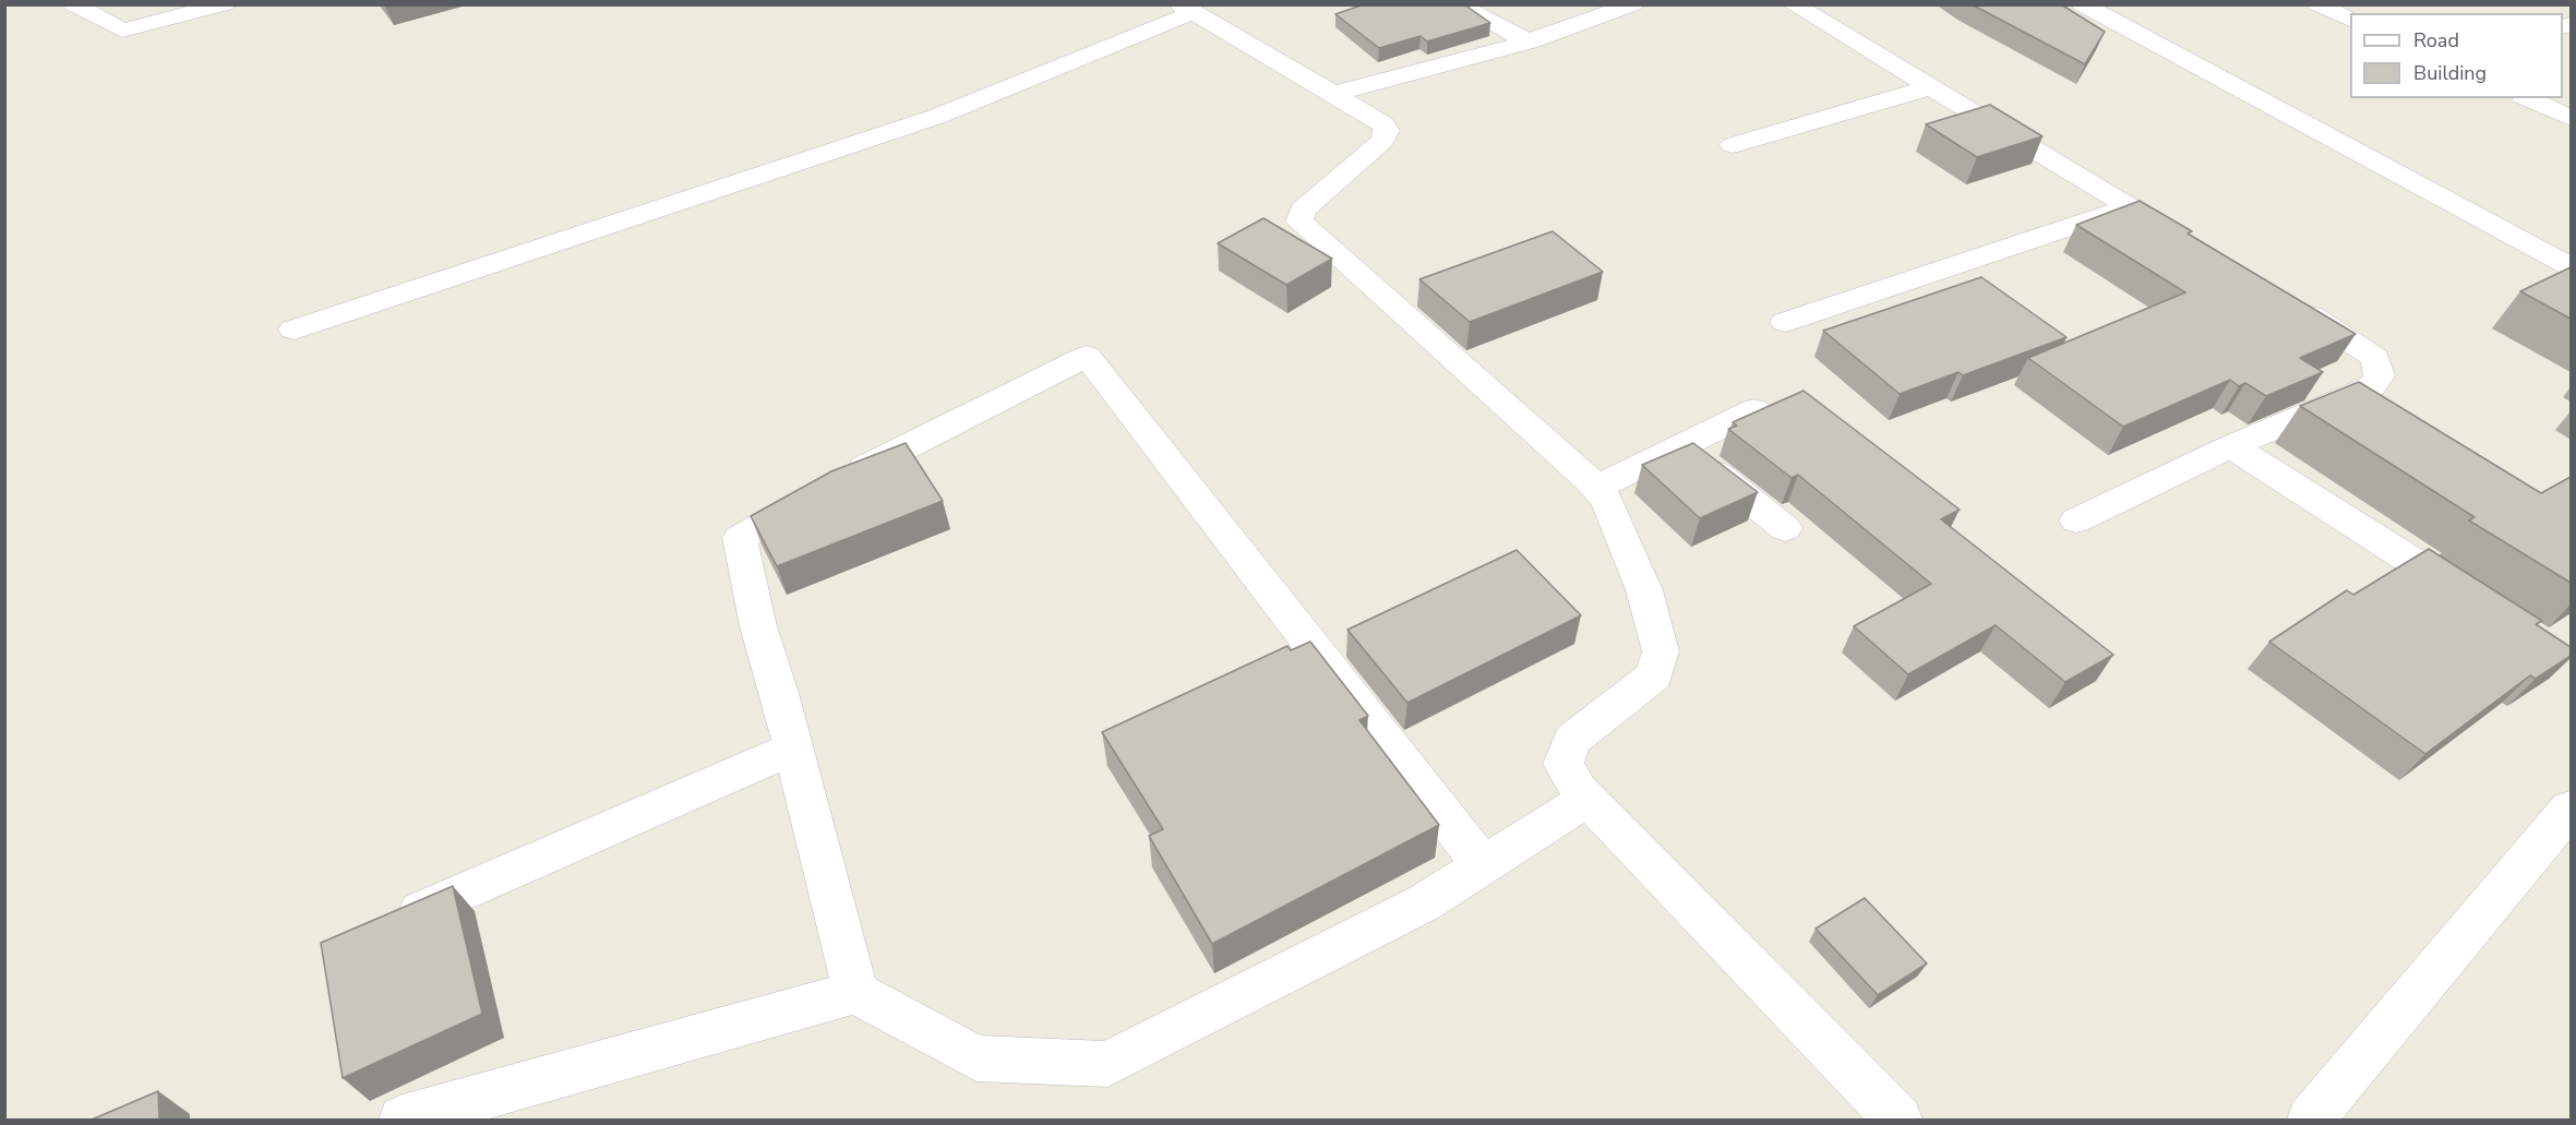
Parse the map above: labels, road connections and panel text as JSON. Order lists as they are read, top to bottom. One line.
{"legend":["Road","Building"]}
